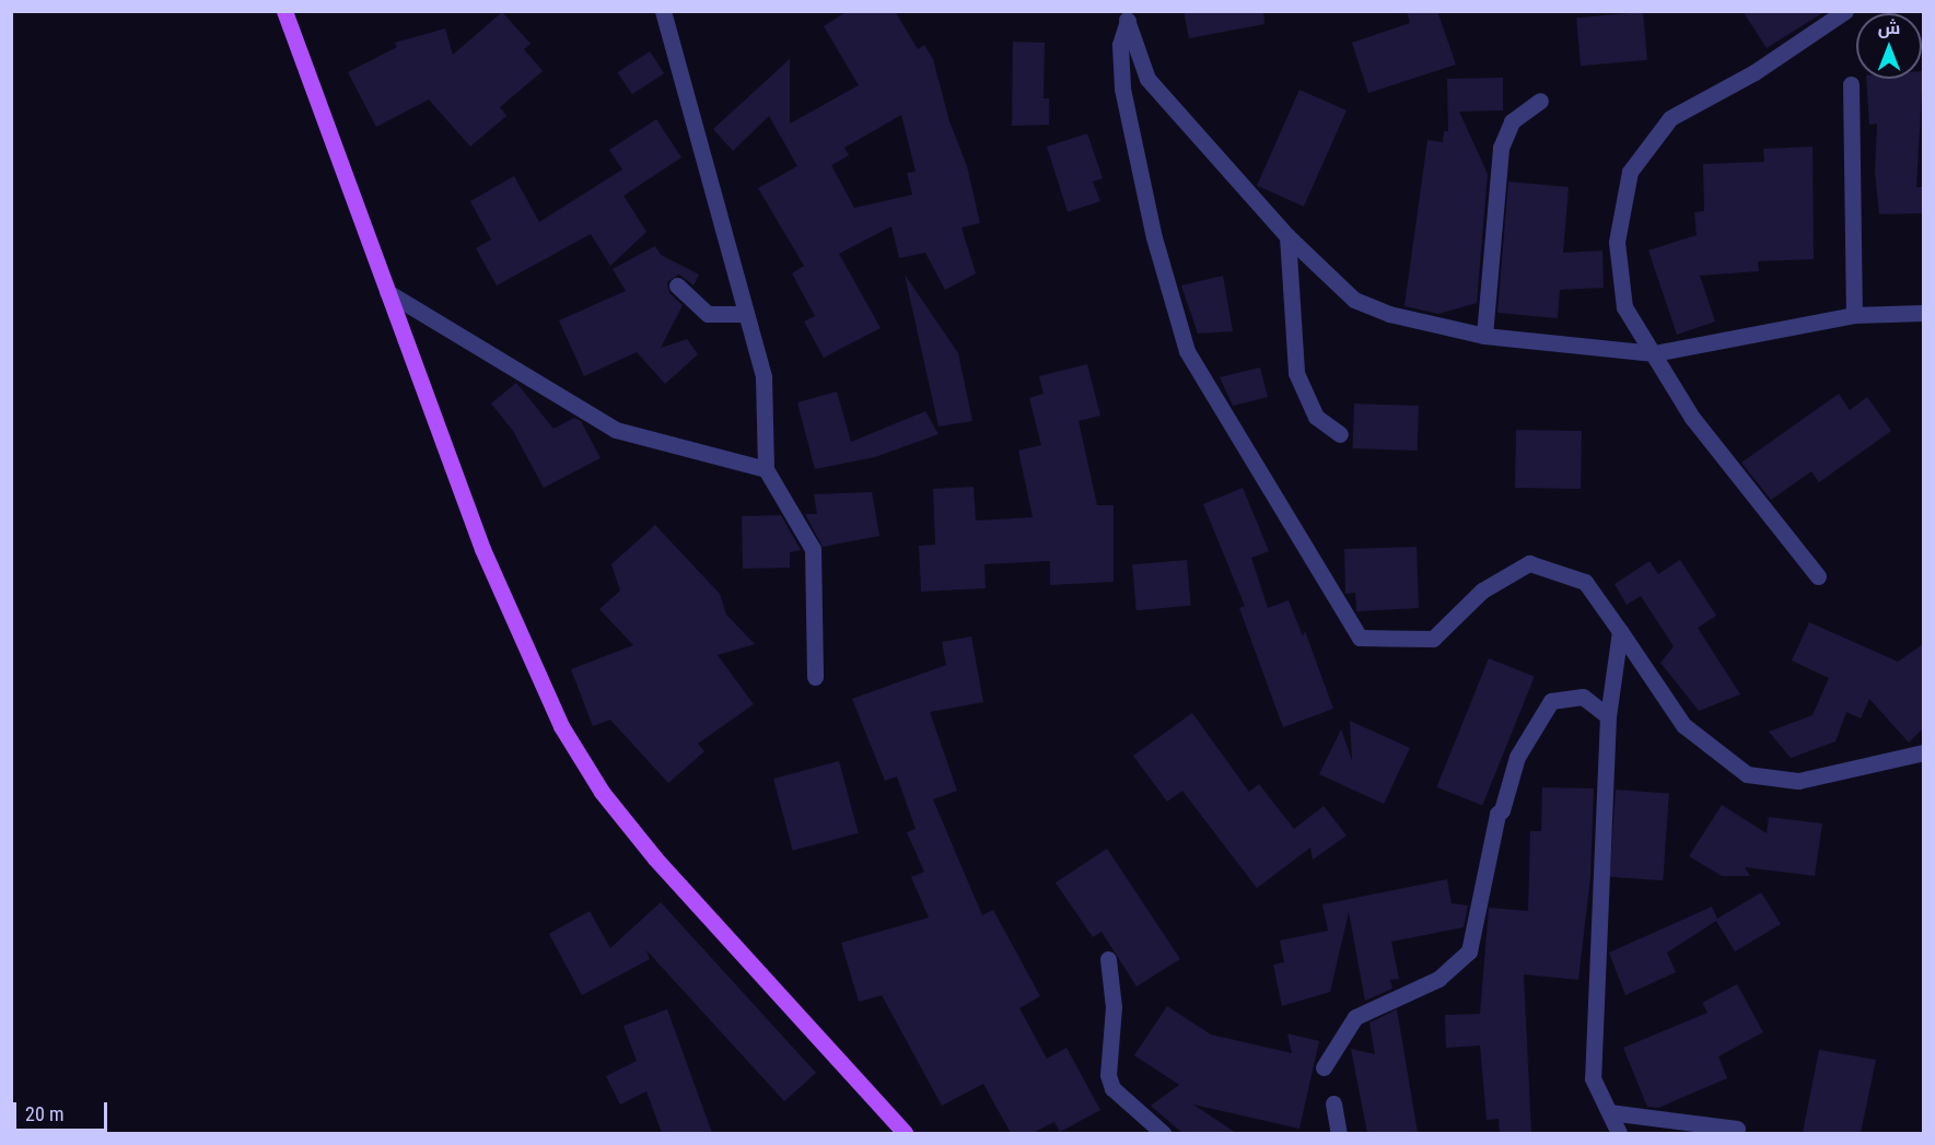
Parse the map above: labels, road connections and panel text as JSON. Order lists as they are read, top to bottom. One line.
{"scale_bar":"20 m","north":"top"}
